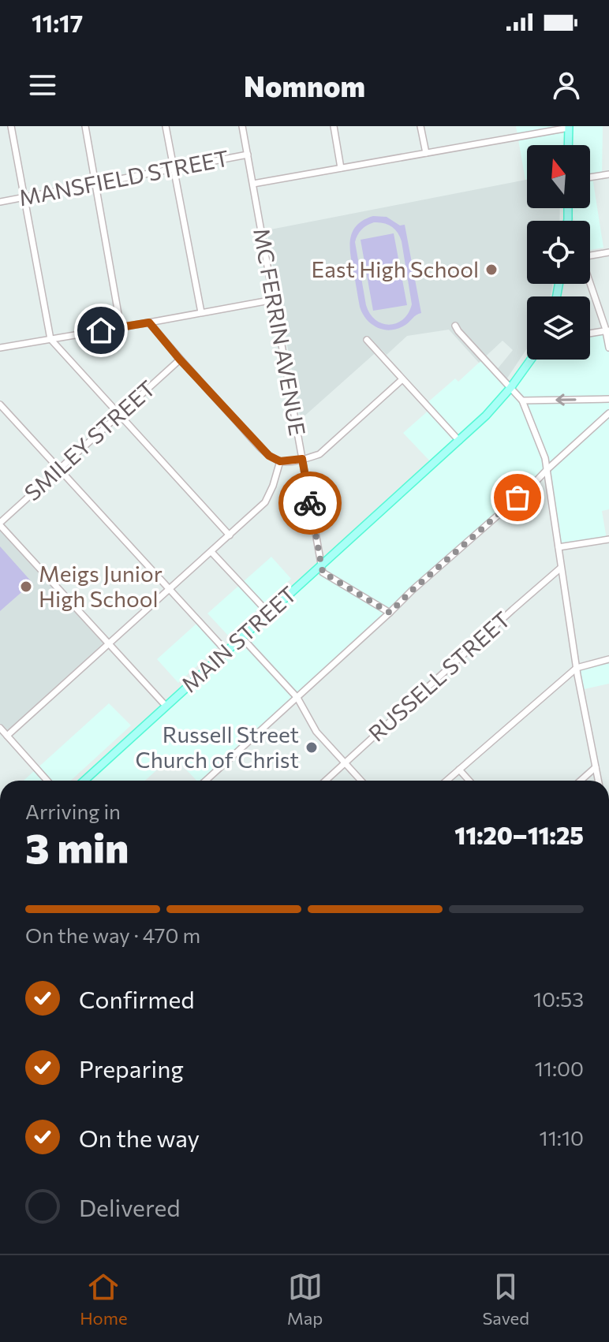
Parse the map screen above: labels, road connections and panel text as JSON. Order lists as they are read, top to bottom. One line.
{"streets":{"main road":["MAIN STREET"],"street":["MANSFIELD STREET","MC FERRIN AVENUE","SMILEY STREET","RUSSELL STREET"]},"crossings":[["MANSFIELD STREET","MC FERRIN AVENUE"],["MC FERRIN AVENUE","MAIN STREET"]],"places":["East High School","Meigs Junior High School","Russell Street Church of Christ"],"north":"top","page":{"status":"11:17","header":"Nomnom","heading":["3 min","Arriving in","11:20–11:25"],"bar":"On the way · 470 m","list":[["Confirmed","10:53"],["Preparing","11:00"],["On the way","11:10"],"Delivered"],"tabs":["Home","Map","Saved"]}}
